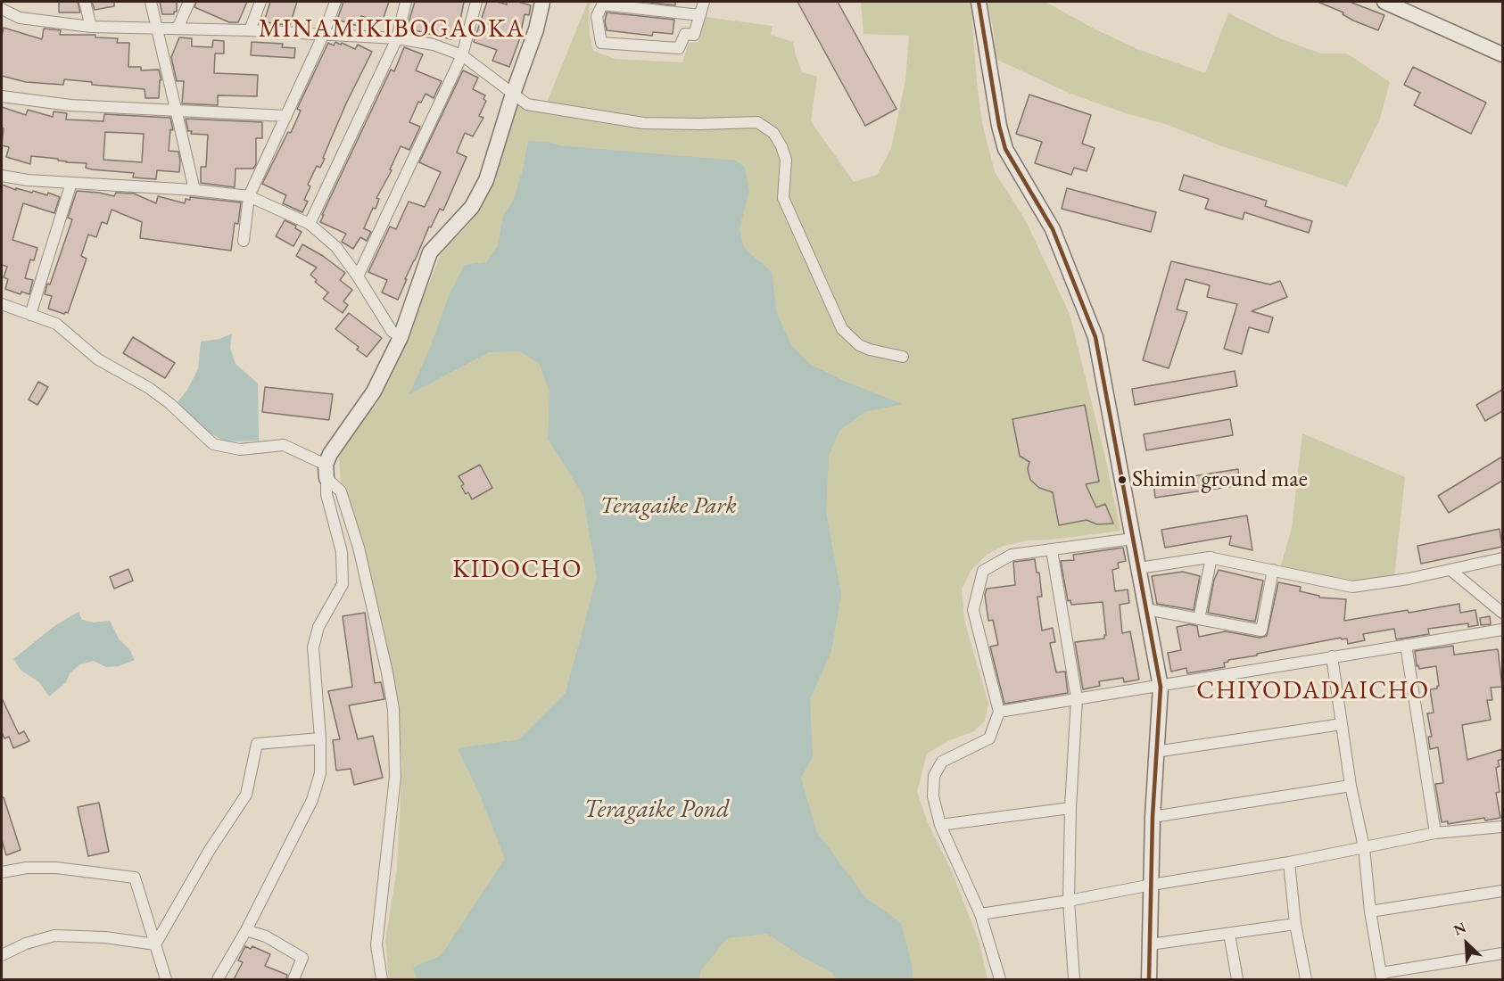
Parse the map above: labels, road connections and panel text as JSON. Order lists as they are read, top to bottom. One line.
{"districts":["MINAMIKIBOGAOKA","KIDOCHO","CHIYODADAICHO"],"water":["Teragaike Pond"],"parks":["Teragaike Park"],"places":["Shimin ground mae"],"north":"top left"}
